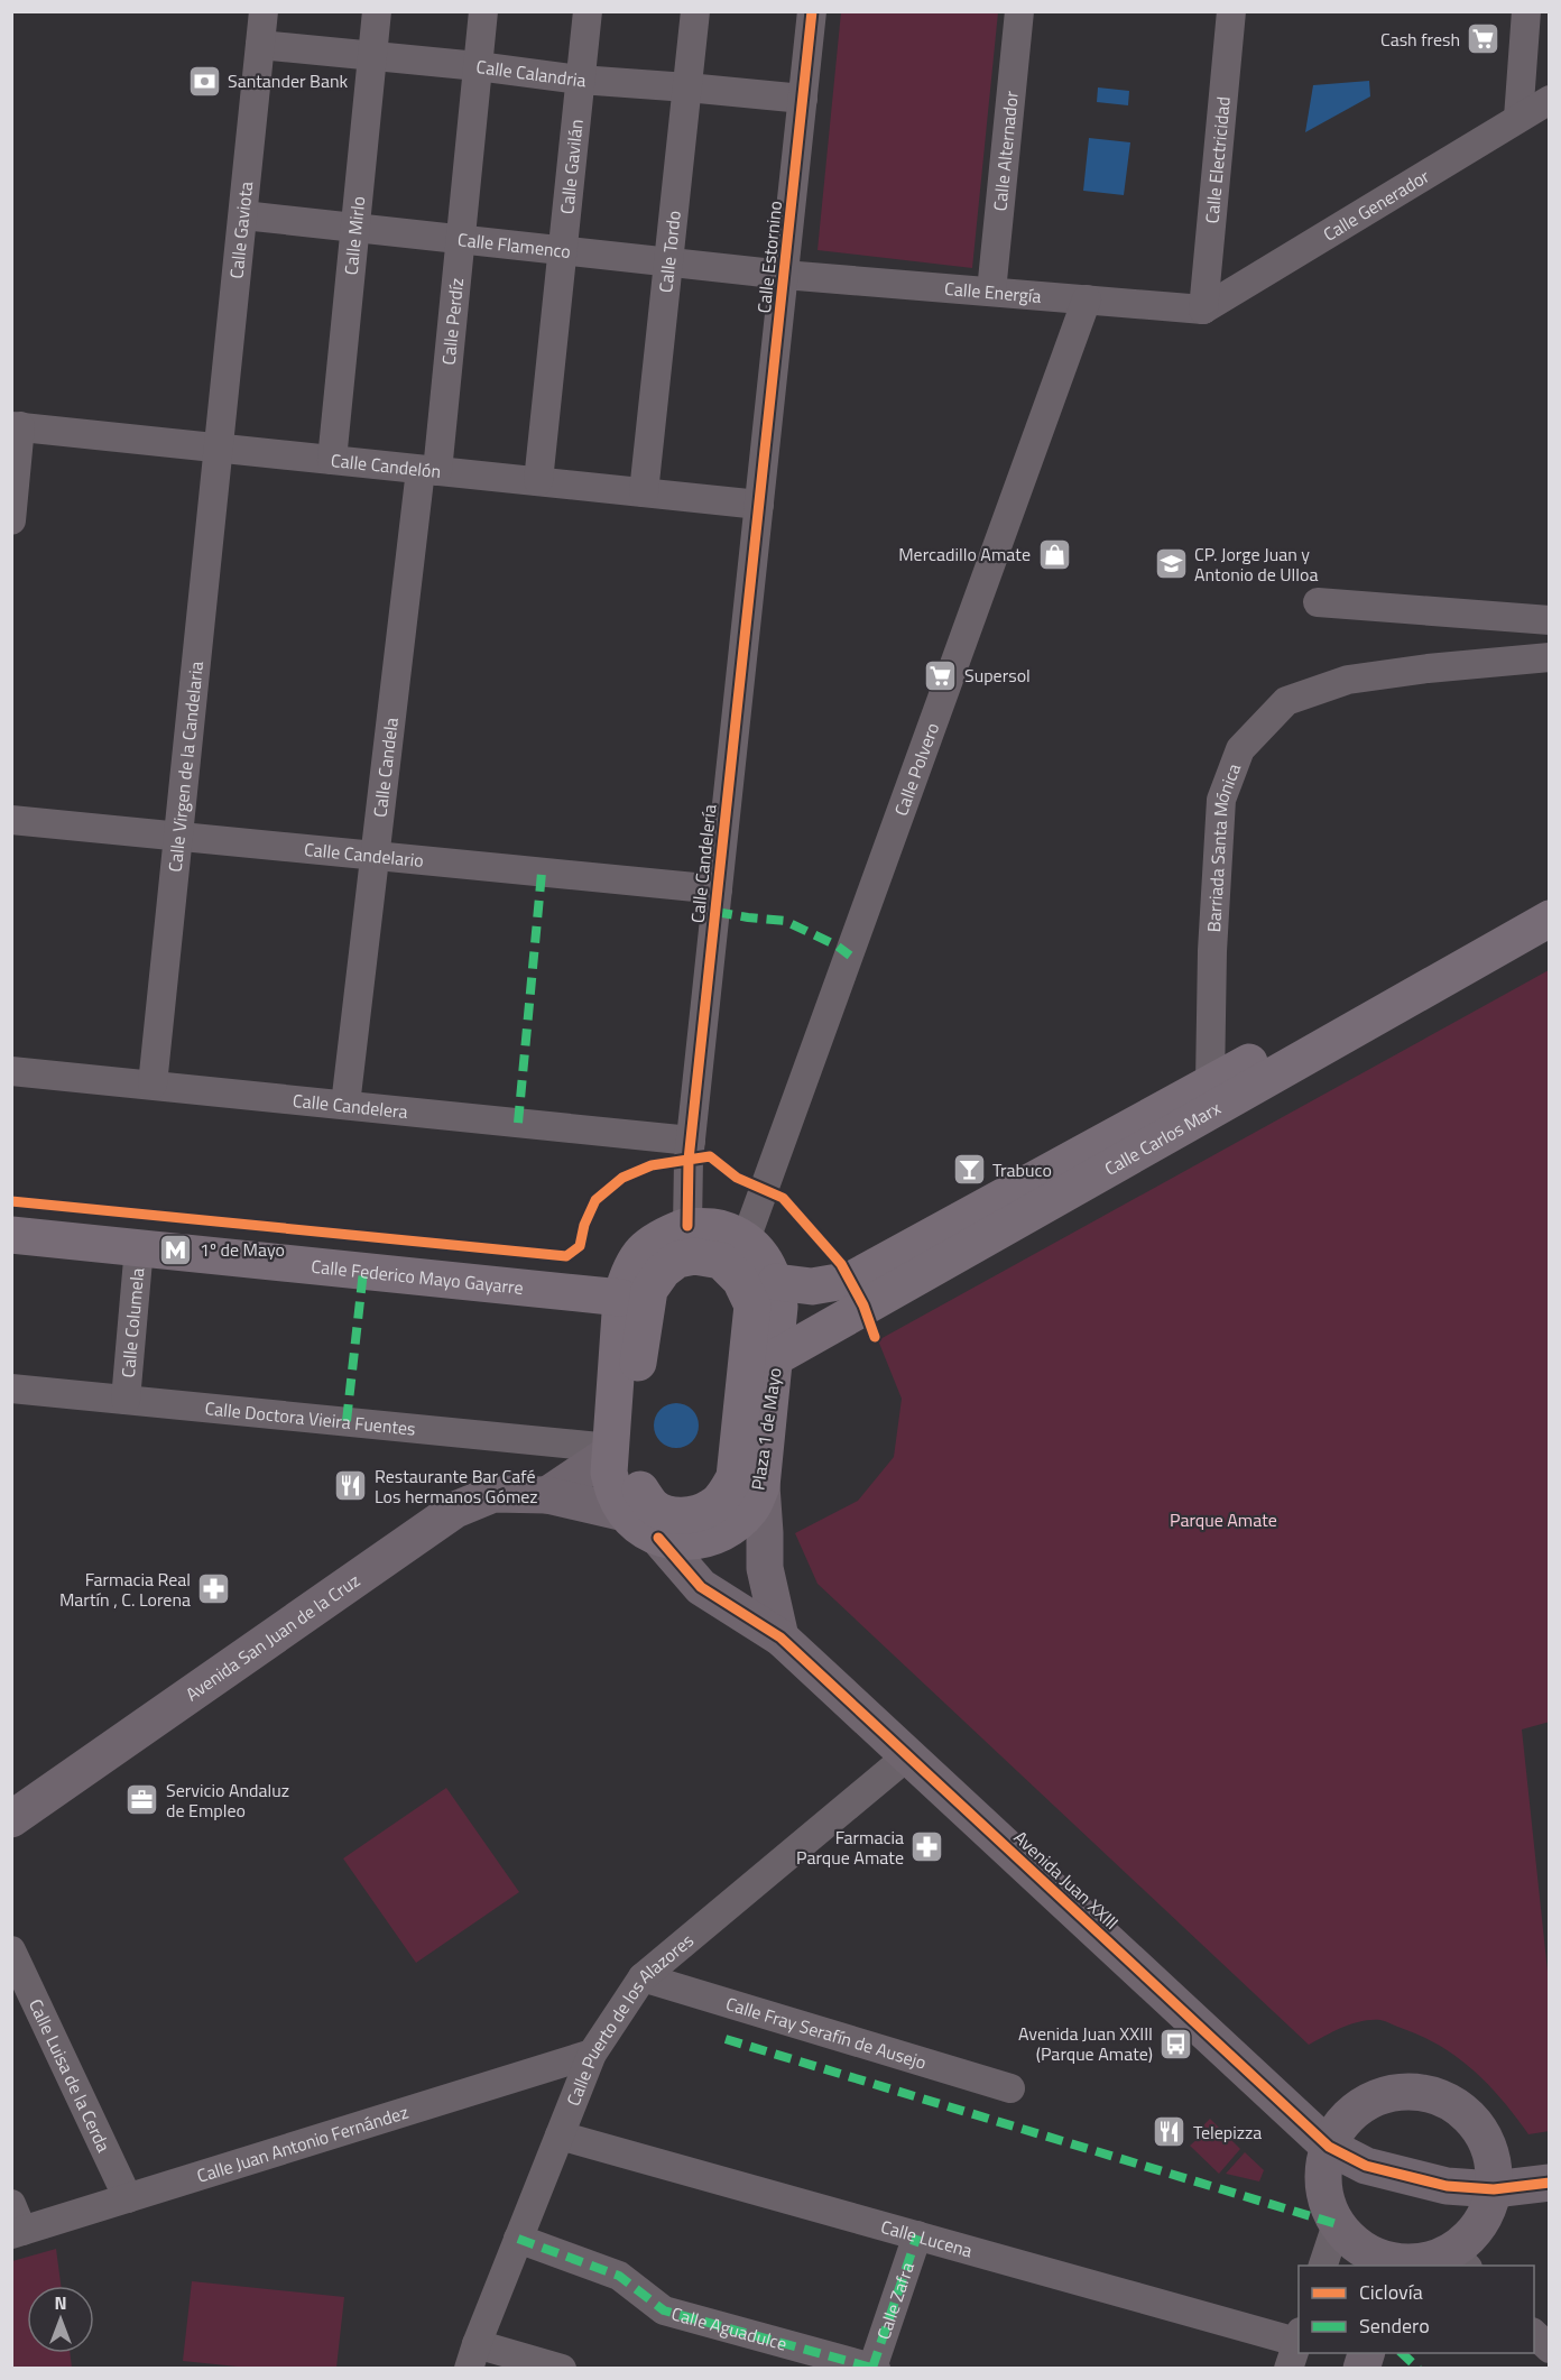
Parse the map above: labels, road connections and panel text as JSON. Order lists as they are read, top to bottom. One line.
{"streets":{"main road":["Calle Carlos Marx","Calle Federico Mayo Gayarre","Plaza 1 de Mayo"],"street":["Calle Calandria","Calle Alternador","Calle Electricidad","Calle Gavilán","Calle Generador","Calle Gaviota","Calle Mirlo","Calle Flamenco","Calle Tordo","Calle Estornino","Calle Energía","Calle Perdíz","Calle Candelón","Calle Virgen de la Candelaria","Calle Candela","Calle Polvero","Barriada Santa Mónica","Calle Candelario","Calle Candelería","Calle Candelera","Calle Columela","Calle Doctora Vieira Fuentes","Avenida San Juan de la Cruz","Avenida Juan XXIII","Calle Puerto de los Alazores","Calle Fray Serafín de Ausejo","Calle Luisa de la Cerda","Calle Juan Antonio Fernández","Calle Lucena","Calle Zafra","Calle Aguadulce"]},"crossings":[["Calle Calandria","Calle Gavilán"],["Calle Calandria","Calle Gaviota"],["Calle Calandria","Calle Mirlo"],["Calle Calandria","Calle Tordo"],["Calle Calandria","Calle Estornino"],["Calle Calandria","Calle Perdíz"],["Calle Alternador","Calle Energía"],["Calle Electricidad","Calle Generador"],["Calle Electricidad","Calle Energía"],["Calle Gavilán","Calle Flamenco"],["Calle Gavilán","Calle Candelón"],["Calle Generador","Calle Energía"],["Calle Gaviota","Calle Flamenco"],["Calle Gaviota","Calle Candelón"],["Calle Gaviota","Calle Virgen de la Candelaria"],["Calle Mirlo","Calle Flamenco"],["Calle Mirlo","Calle Candelón"],["Calle Flamenco","Calle Tordo"],["Calle Flamenco","Calle Estornino"],["Calle Flamenco","Calle Energía"],["Calle Flamenco","Calle Perdíz"],["Calle Tordo","Calle Candelón"],["Calle Estornino","Calle Energía"],["Calle Estornino","Calle Candelón"],["Calle Estornino","Calle Candelería"],["Calle Energía","Calle Polvero"],["Calle Perdíz","Calle Candelón"],["Calle Perdíz","Calle Candela"],["Calle Candelón","Calle Virgen de la Candelaria"],["Calle Candelón","Calle Candela"],["Calle Candelón","Calle Candelería"],["Calle Virgen de la Candelaria","Calle Candelario"],["Calle Virgen de la Candelaria","Calle Candelera"],["Calle Candela","Calle Candelario"],["Calle Candela","Calle Candelera"],["Calle Polvero","Plaza 1 de Mayo"],["Barriada Santa Mónica","Calle Carlos Marx"],["Calle Candelario","Calle Candelería"],["Calle Candelería","Calle Candelera"],["Calle Candelería","Plaza 1 de Mayo"],["Calle Carlos Marx","Plaza 1 de Mayo"],["Calle Federico Mayo Gayarre","Calle Columela"],["Calle Federico Mayo Gayarre","Plaza 1 de Mayo"],["Calle Columela","Calle Doctora Vieira Fuentes"],["Calle Doctora Vieira Fuentes","Plaza 1 de Mayo"],["Plaza 1 de Mayo","Avenida San Juan de la Cruz"],["Plaza 1 de Mayo","Avenida Juan XXIII"],["Avenida Juan XXIII","Calle Puerto de los Alazores"],["Calle Puerto de los Alazores","Calle Fray Serafín de Ausejo"],["Calle Puerto de los Alazores","Calle Juan Antonio Fernández"],["Calle Puerto de los Alazores","Calle Lucena"],["Calle Puerto de los Alazores","Calle Aguadulce"],["Calle Luisa de la Cerda","Calle Juan Antonio Fernández"],["Calle Lucena","Calle Zafra"],["Calle Zafra","Calle Aguadulce"]],"parks":["Parque Amate"],"places":{"supermarket":["Cash fresh","Supersol"],"bank":["Santander Bank"],"shop":["Mercadillo Amate"],"school or university":["CP. Jorge Juan y Antonio de Ulloa"],"bar":["Trabuco"],"metro station":["1º de Mayo"],"restaurant":["Restaurante Bar Café Los hermanos Gómez","Telepizza"],"pharmacy":["Farmacia Real Martín , C. Lorena","Farmacia Parque Amate"],"office":["Servicio Andaluz de Empleo"],"bus stop":["Avenida Juan XXIII (Parque Amate)"]},"legend":["Ciclovía","Sendero"],"north":"top"}
